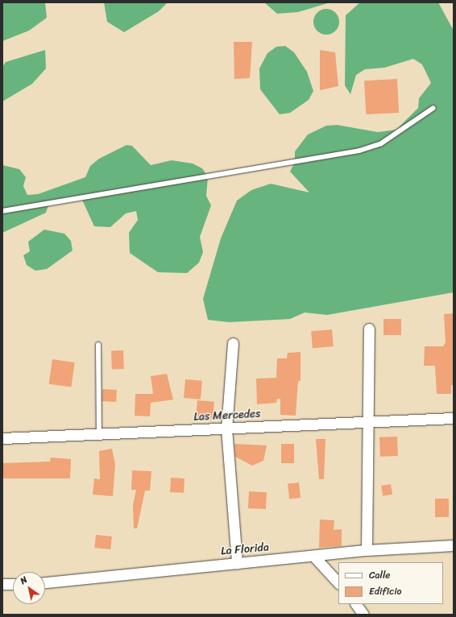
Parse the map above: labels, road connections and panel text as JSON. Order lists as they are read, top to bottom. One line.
{"streets":{"street":["Las Mercedes","La Florida"]},"legend":["Calle","Edificio"],"north":"top left"}
